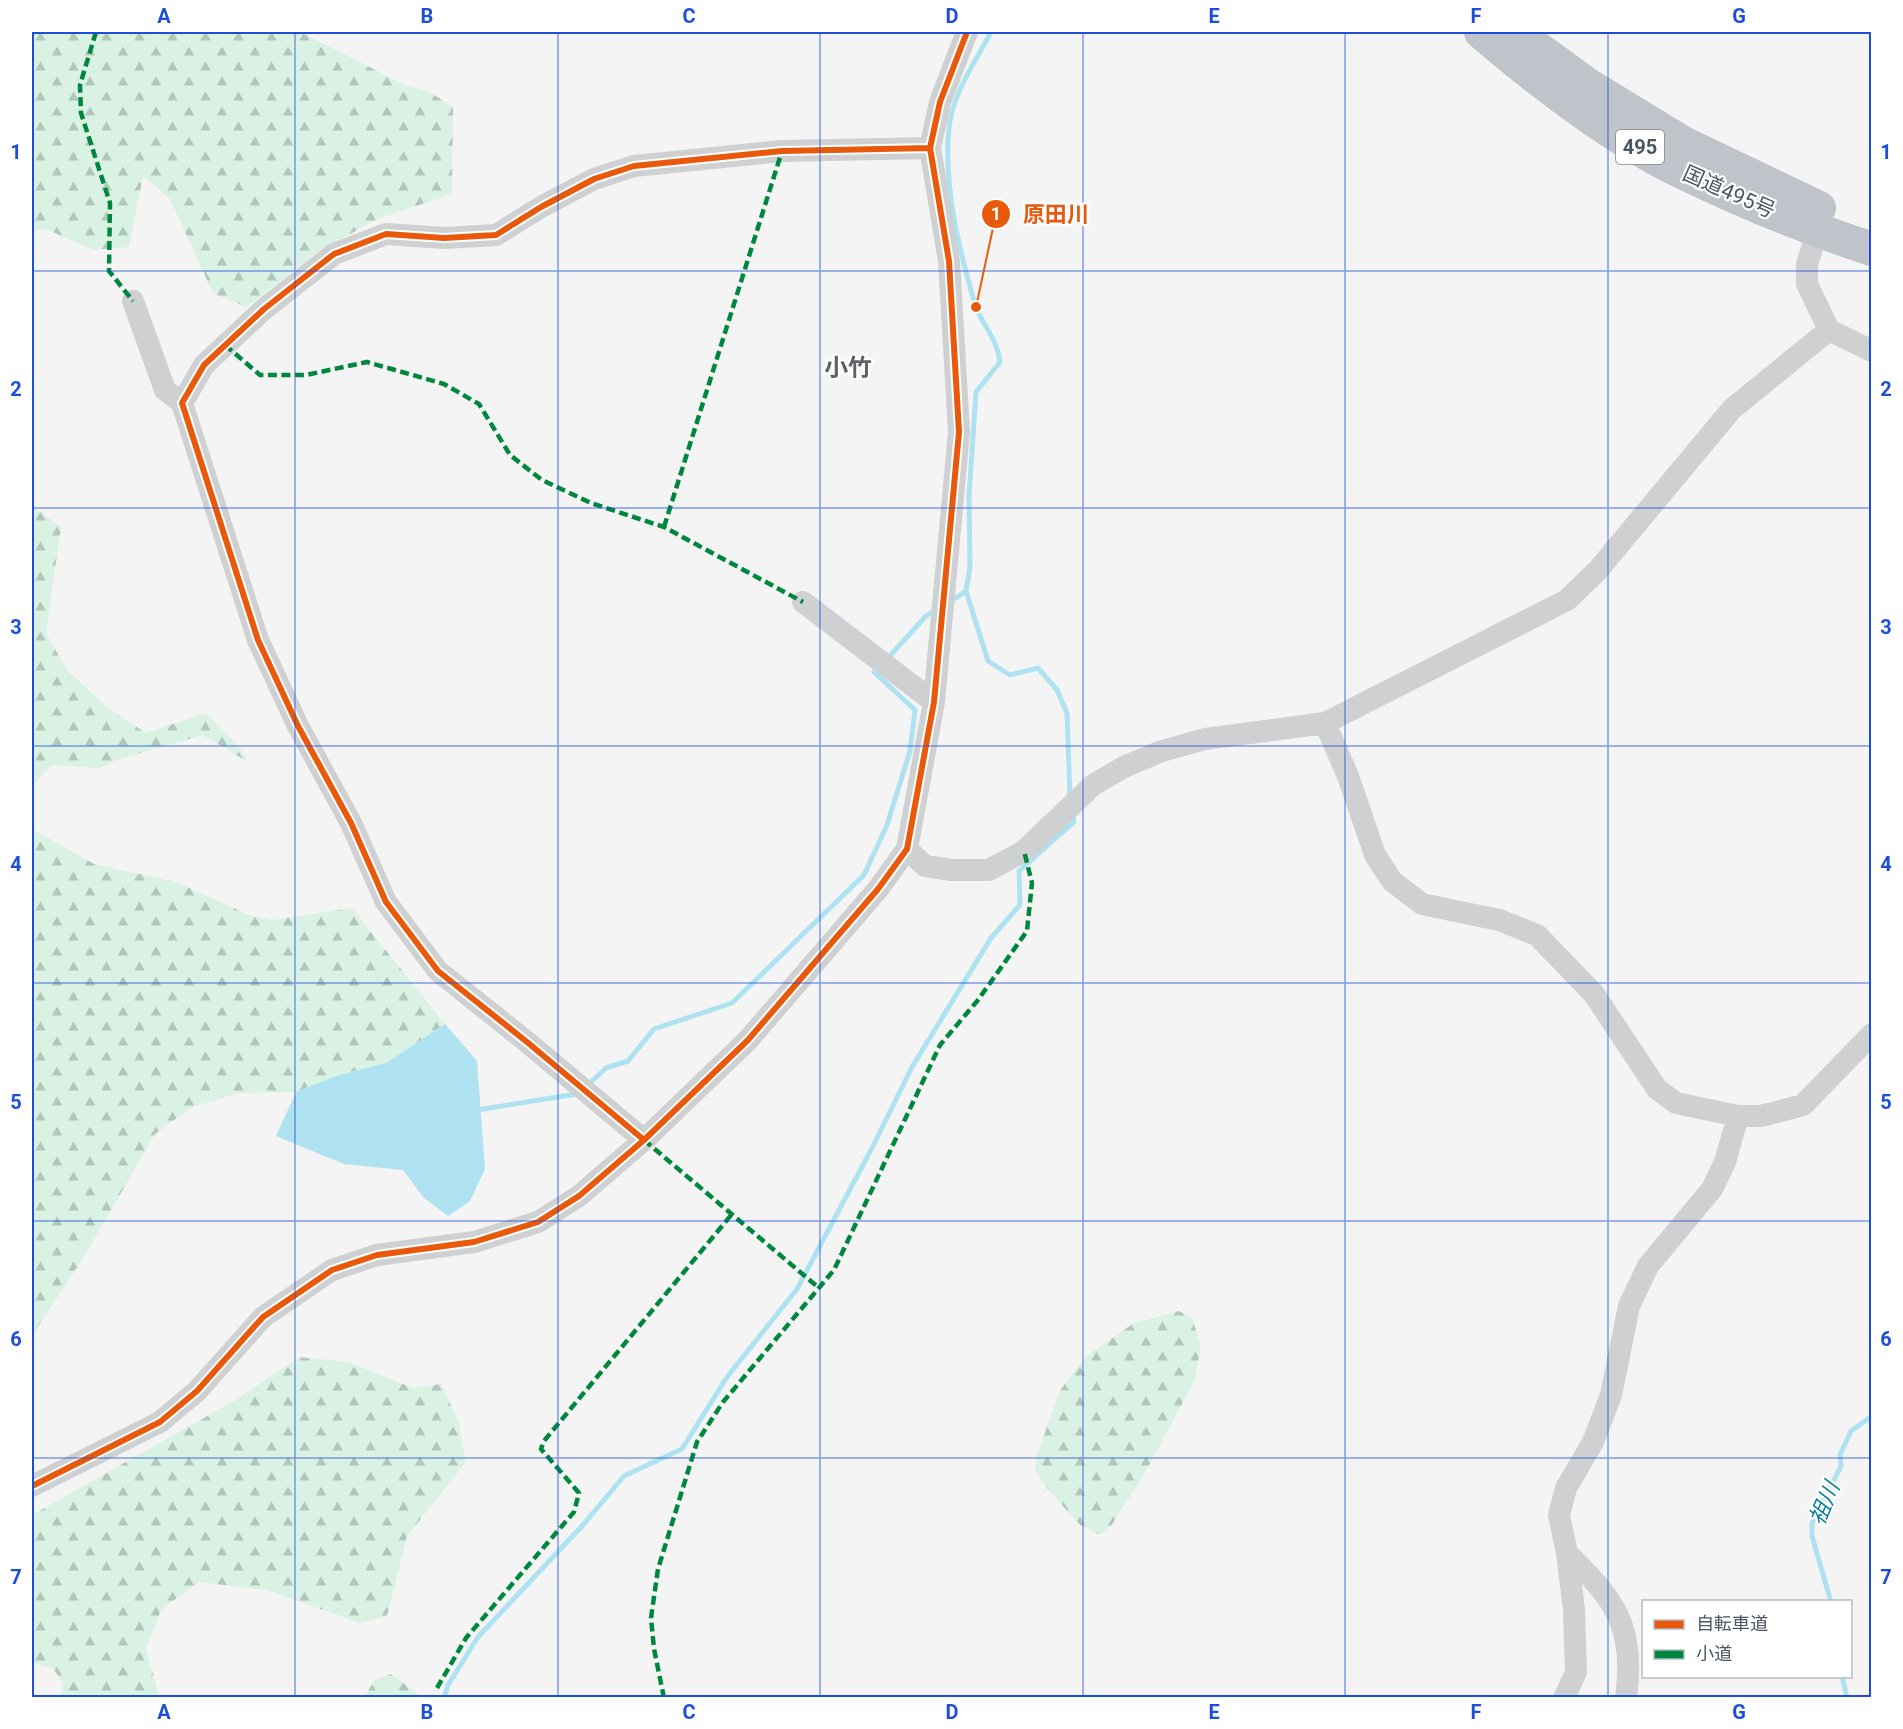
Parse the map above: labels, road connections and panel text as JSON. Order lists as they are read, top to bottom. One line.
{"streets":{"highway":["495","国道495号"]},"districts":["小竹"],"water":["祖川"],"places":["原田川"],"legend":["自転車道","小道"],"grid":{"columns":["A","B","C","D","E","F","G"],"rows":["1","2","3","4","5","6","7"]}}
